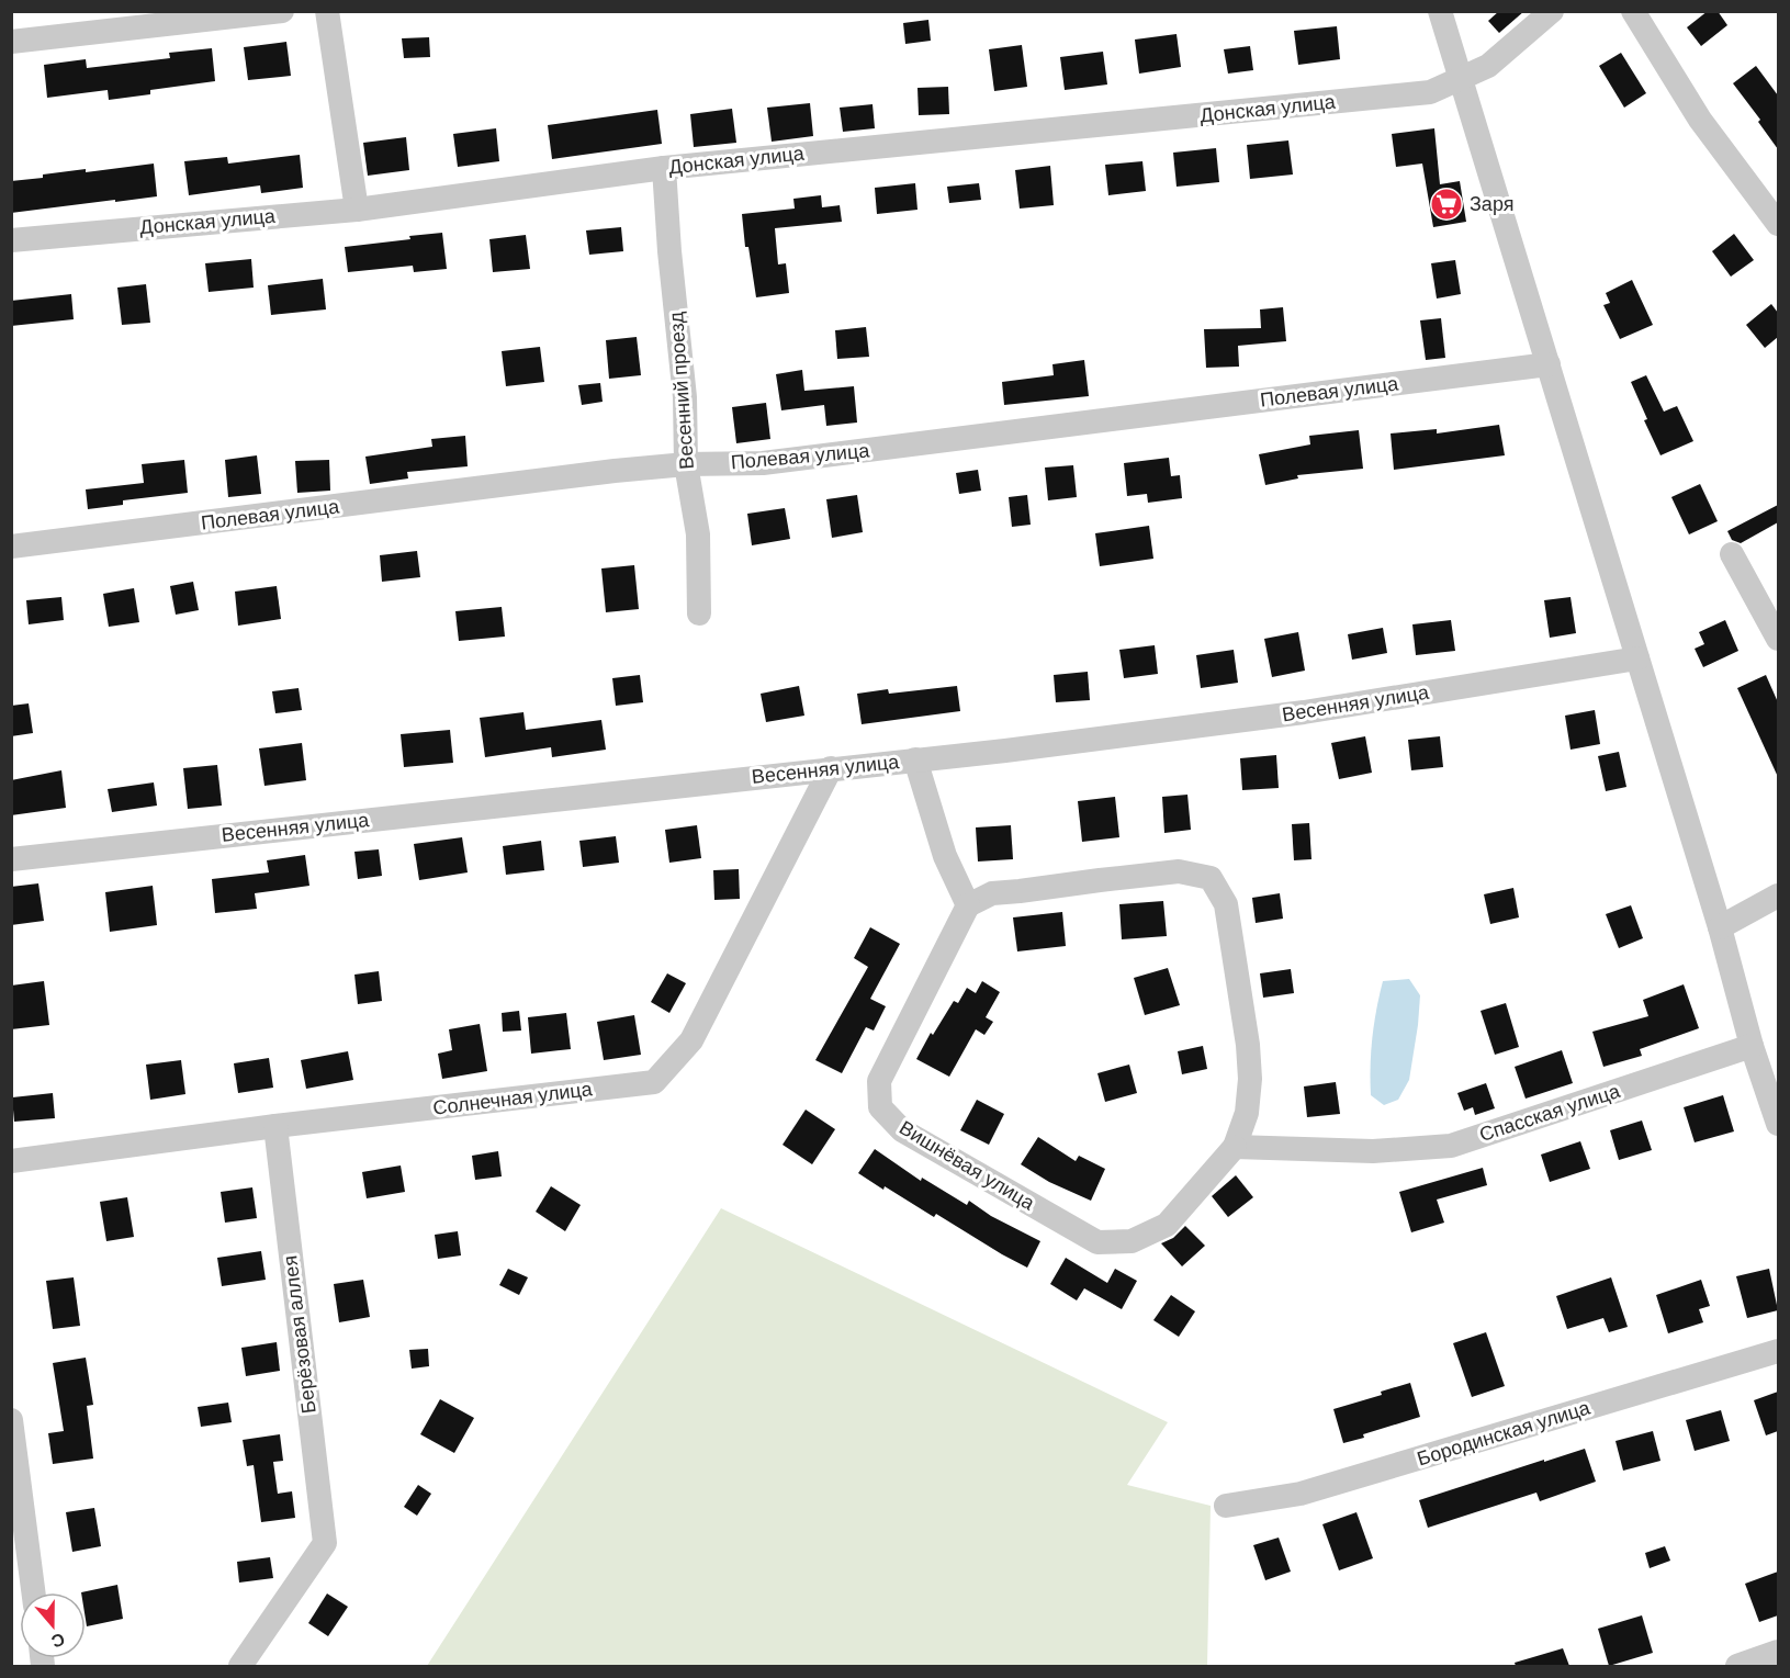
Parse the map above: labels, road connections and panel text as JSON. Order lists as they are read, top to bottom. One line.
{"streets":{"street":["Донская улица","Весенний проезд","Полевая улица","Весенняя улица","Солнечная улица","Спасская улица","Вишнёвая улица","Берёзовая аллея","Бородинская улица"]},"crossings":[["Донская улица","Весенний проезд"],["Весенний проезд","Полевая улица"],["Весенняя улица","Солнечная улица"],["Солнечная улица","Берёзовая аллея"],["Спасская улица","Вишнёвая улица"]],"places":{"supermarket":["Заря"]},"north":"bottom"}
